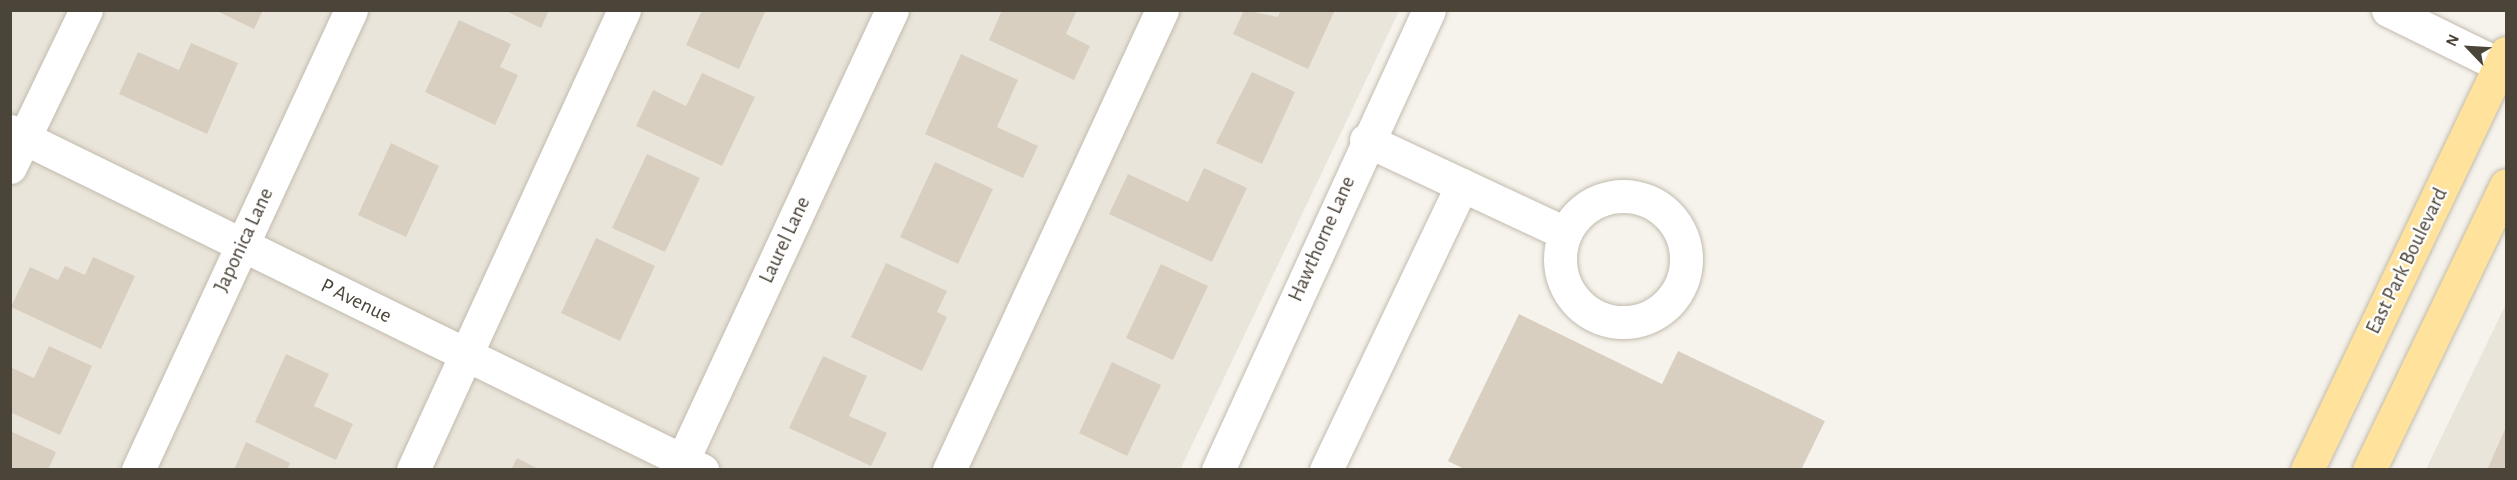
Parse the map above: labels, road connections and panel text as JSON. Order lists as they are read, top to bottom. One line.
{"streets":{"main road":["East Park Boulevard"],"street":["Hawthorne Lane","Japonica Lane","Laurel Lane","P Avenue"]},"crossings":[["Japonica Lane","P Avenue"],["Laurel Lane","P Avenue"]],"north":"top left"}
